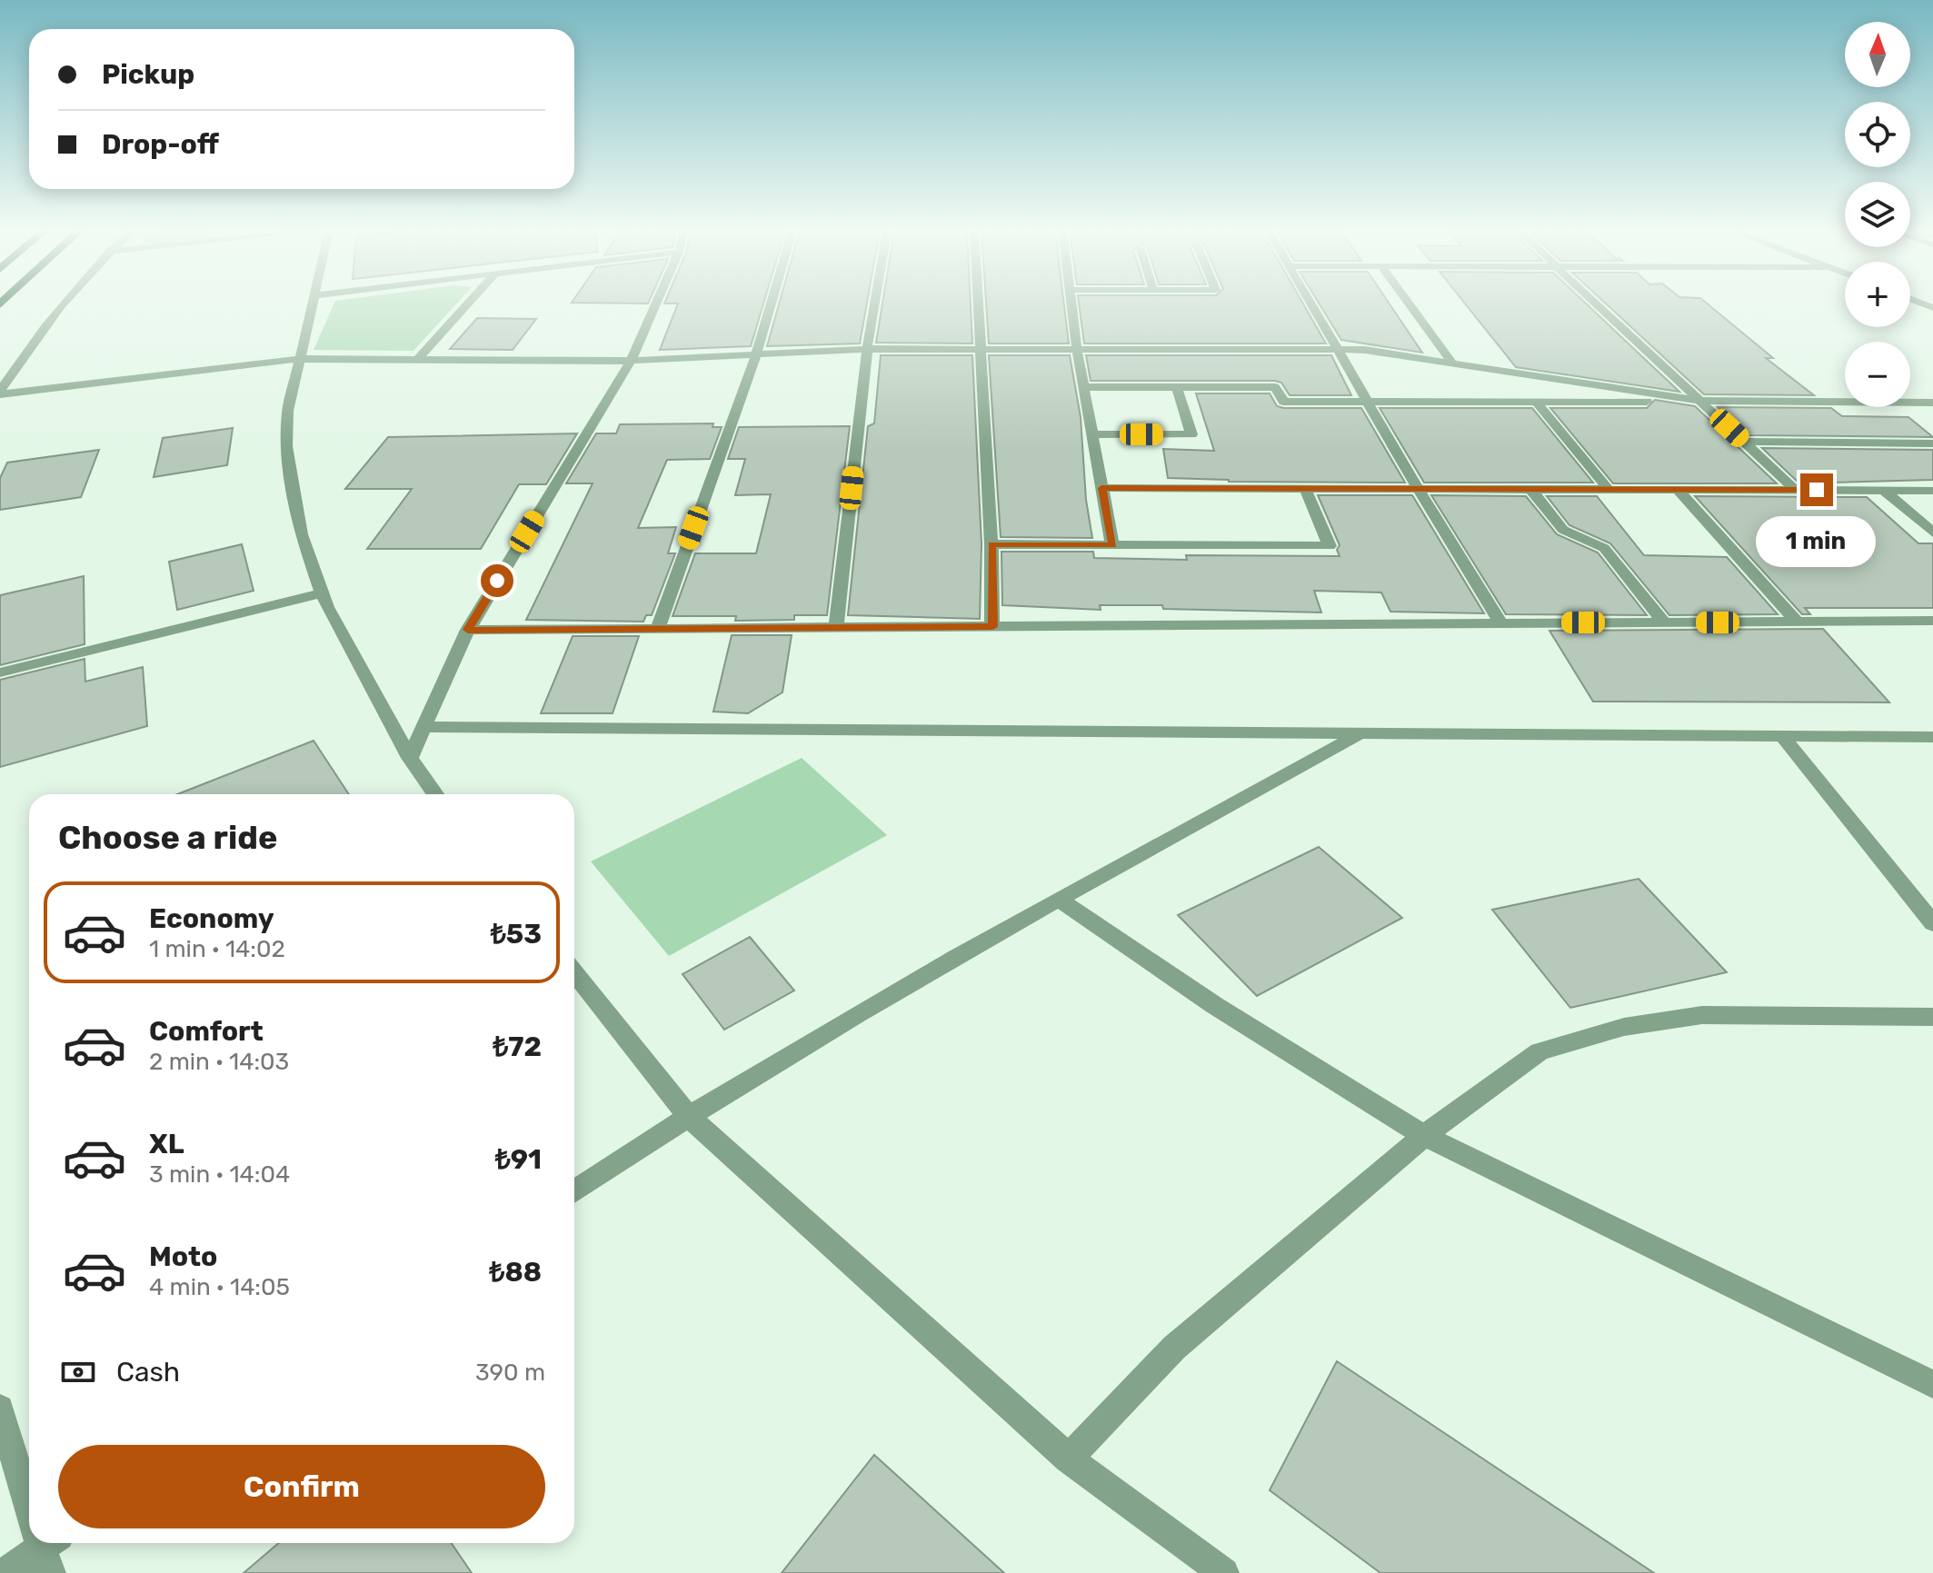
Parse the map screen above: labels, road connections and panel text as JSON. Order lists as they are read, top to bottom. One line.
{"north":"top","page":{"map_buttons":["+","−"],"banner":["Pickup","Drop-off"],"bubble":"1 min","heading":"Choose a ride","list":[{"name":"Economy","note":"1 min · 14:02","value":"₺53"},{"name":"Comfort","note":"2 min · 14:03","value":"₺72"},{"name":"XL","note":"3 min · 14:04","value":"₺91"},{"name":"Moto","note":"4 min · 14:05","value":"₺88"}],"pay":["Cash","390 m"],"buttons":"Confirm"}}
